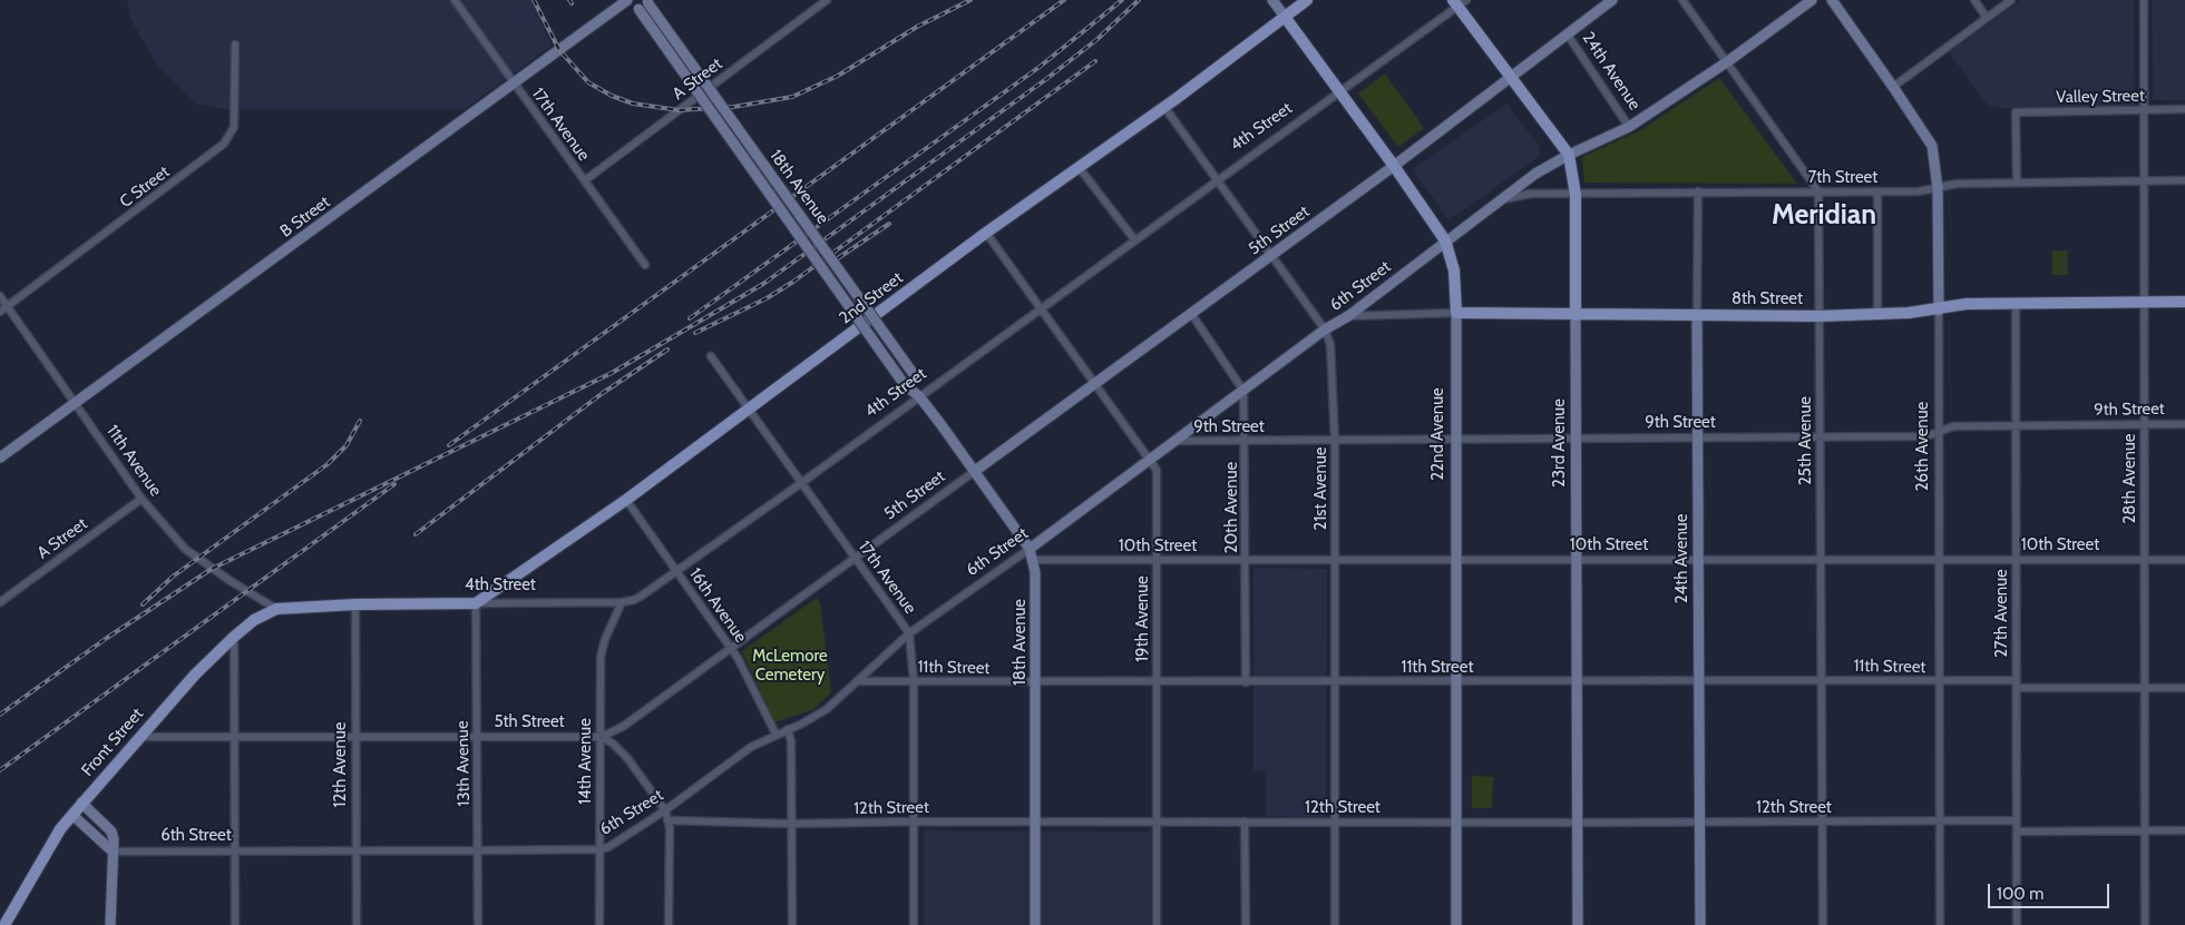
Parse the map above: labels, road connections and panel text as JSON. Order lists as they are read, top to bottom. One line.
{"streets":{"main road":["4th Street","2nd Street","8th Street","22nd Avenue","23rd Avenue","Front Street"],"street":["24th Avenue","A Street","Valley Street","17th Avenue","7th Street","C Street","18th Avenue","B Street","5th Street","6th Street","9th Street","25th Avenue","26th Avenue","11th Avenue","28th Avenue","21st Avenue","20th Avenue","10th Street","16th Avenue","27th Avenue","19th Avenue","11th Street","14th Avenue","13th Avenue","12th Avenue","12th Street"]},"crossings":[["24th Avenue","7th Street"],["24th Avenue","5th Street"],["24th Avenue","6th Street"],["24th Avenue","8th Street"],["24th Avenue","9th Street"],["24th Avenue","10th Street"],["24th Avenue","11th Street"],["24th Avenue","12th Street"],["A Street","17th Avenue"],["A Street","11th Avenue"],["Valley Street","7th Street"],["Valley Street","28th Avenue"],["17th Avenue","4th Street"],["17th Avenue","B Street"],["17th Avenue","5th Street"],["17th Avenue","6th Street"],["17th Avenue","2nd Street"],["17th Avenue","11th Street"],["17th Avenue","12th Street"],["4th Street","18th Avenue"],["4th Street","2nd Street"],["4th Street","22nd Avenue"],["4th Street","23rd Avenue"],["4th Street","11th Avenue"],["4th Street","21st Avenue"],["4th Street","16th Avenue"],["4th Street","19th Avenue"],["4th Street","Front Street"],["4th Street","14th Avenue"],["4th Street","13th Avenue"],["4th Street","12th Avenue"],["7th Street","6th Street"],["7th Street","25th Avenue"],["7th Street","23rd Avenue"],["7th Street","26th Avenue"],["7th Street","28th Avenue"],["C Street","11th Avenue"],["18th Avenue","5th Street"],["18th Avenue","6th Street"],["18th Avenue","10th Street"],["18th Avenue","11th Street"],["18th Avenue","12th Street"],["B Street","11th Avenue"],["5th Street","22nd Avenue"],["5th Street","23rd Avenue"],["5th Street","21st Avenue"],["5th Street","16th Avenue"],["5th Street","19th Avenue"],["5th Street","Front Street"],["5th Street","14th Avenue"],["5th Street","13th Avenue"],["5th Street","12th Avenue"],["6th Street","8th Street"],["6th Street","9th Street"],["6th Street","22nd Avenue"],["6th Street","23rd Avenue"],["6th Street","21st Avenue"],["6th Street","20th Avenue"],["6th Street","16th Avenue"],["6th Street","19th Avenue"],["6th Street","11th Street"],["6th Street","14th Avenue"],["6th Street","13th Avenue"],["6th Street","12th Avenue"],["2nd Street","22nd Avenue"],["2nd Street","21st Avenue"],["2nd Street","16th Avenue"],["2nd Street","19th Avenue"],["2nd Street","13th Avenue"],["8th Street","22nd Avenue"],["8th Street","25th Avenue"],["8th Street","23rd Avenue"],["8th Street","26th Avenue"],["8th Street","28th Avenue"],["8th Street","27th Avenue"],["9th Street","22nd Avenue"],["9th Street","25th Avenue"],["9th Street","23rd Avenue"],["9th Street","26th Avenue"],["9th Street","28th Avenue"],["9th Street","21st Avenue"],["9th Street","20th Avenue"],["9th Street","27th Avenue"],["22nd Avenue","10th Street"],["22nd Avenue","11th Street"],["22nd Avenue","12th Street"],["25th Avenue","10th Street"],["25th Avenue","11th Street"],["25th Avenue","12th Street"],["23rd Avenue","10th Street"],["23rd Avenue","11th Street"],["23rd Avenue","12th Street"],["26th Avenue","10th Street"],["26th Avenue","11th Street"],["26th Avenue","12th Street"],["11th Avenue","Front Street"],["28th Avenue","10th Street"],["28th Avenue","11th Street"],["21st Avenue","10th Street"],["21st Avenue","11th Street"],["21st Avenue","12th Street"],["20th Avenue","10th Street"],["20th Avenue","11th Street"],["10th Street","27th Avenue"],["10th Street","19th Avenue"],["27th Avenue","11th Street"],["27th Avenue","12th Street"],["19th Avenue","11th Street"],["19th Avenue","12th Street"]],"districts":["Meridian"],"parks":["McLemore Cemetery"],"scale_bar":"100 m"}
